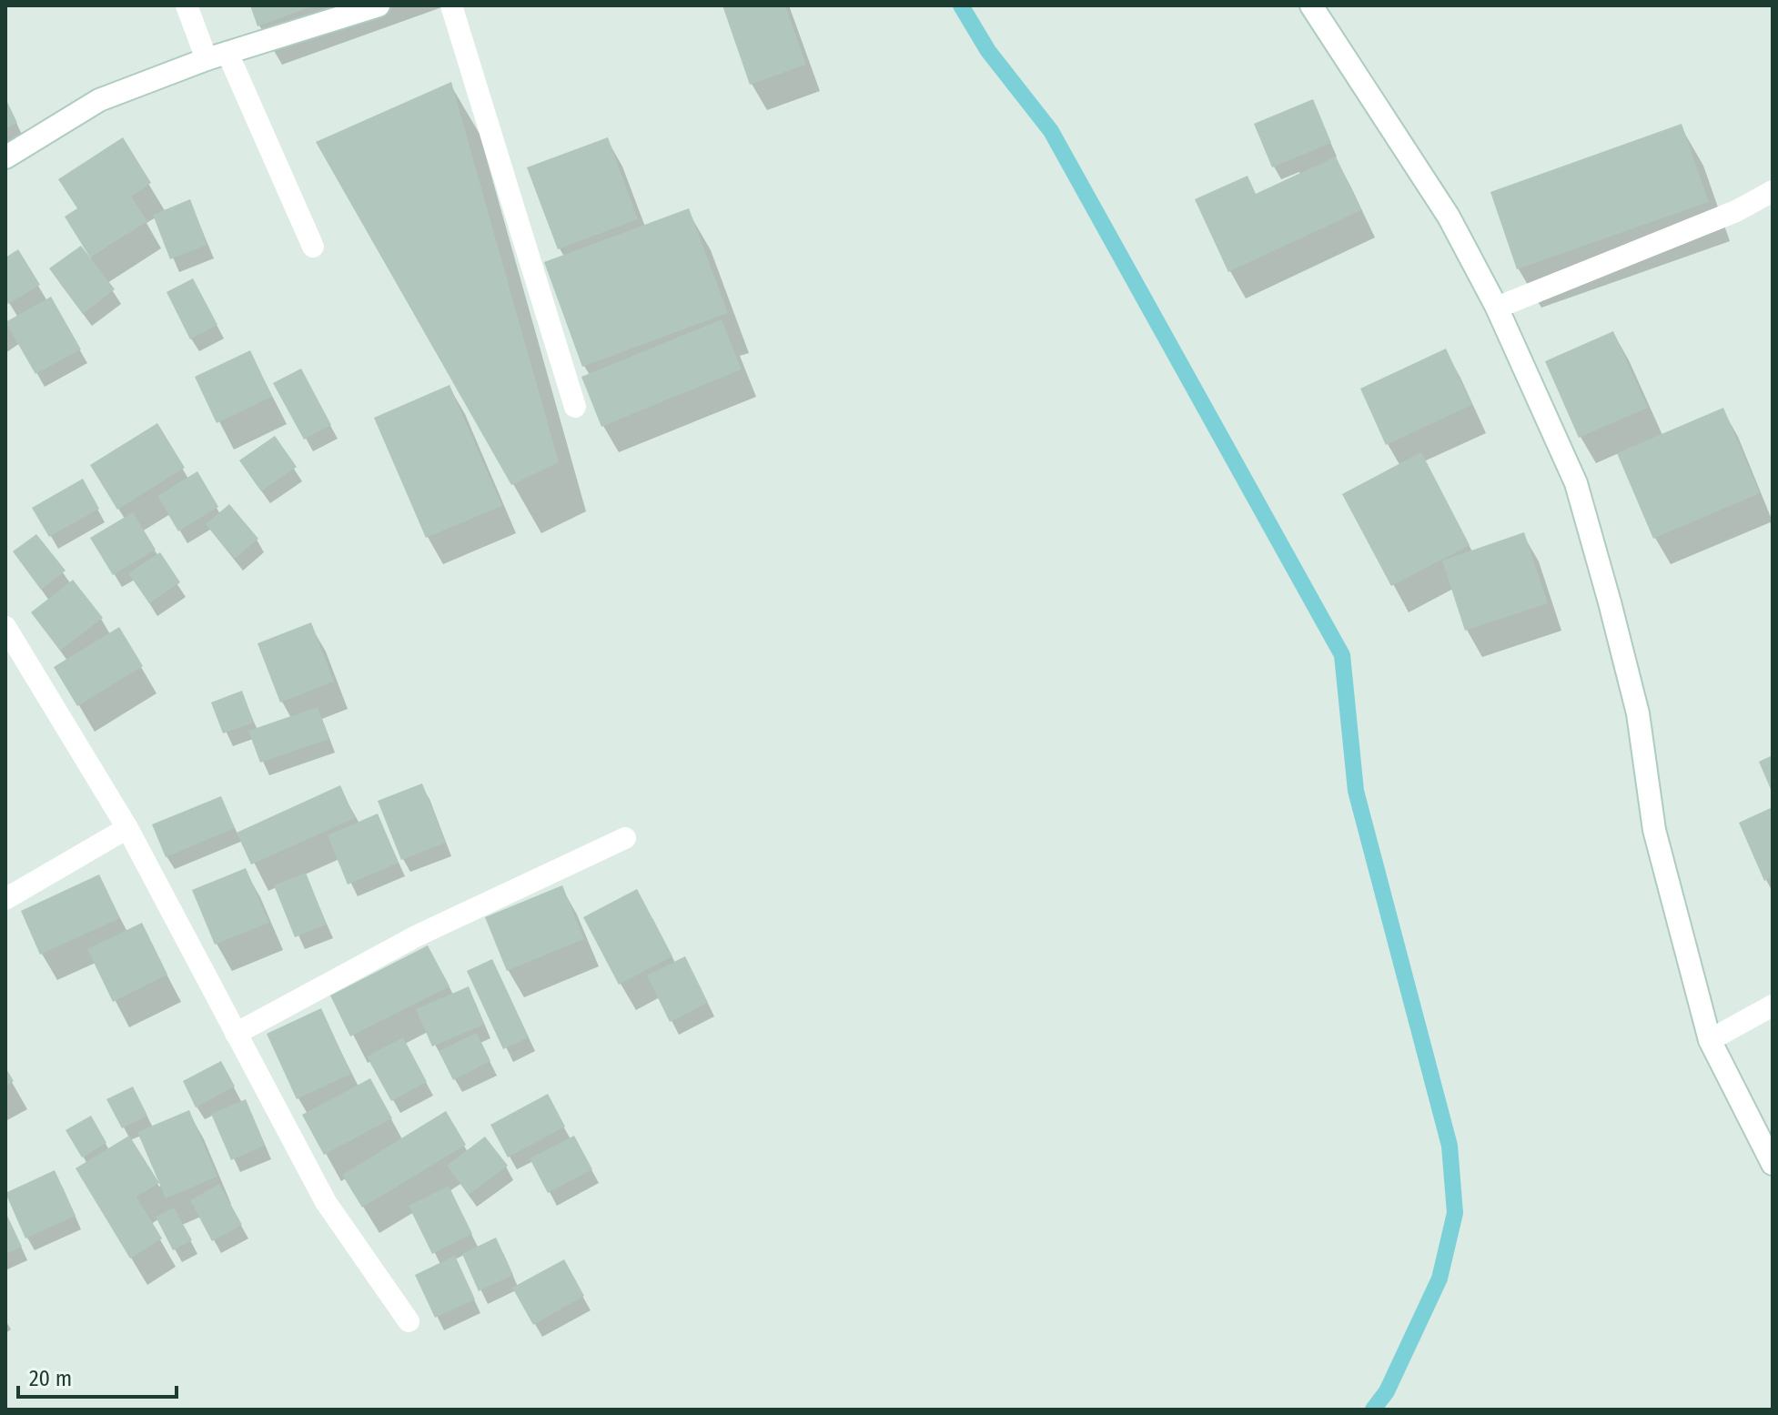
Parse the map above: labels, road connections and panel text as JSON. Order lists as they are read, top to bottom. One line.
{"scale_bar":"20 m"}
